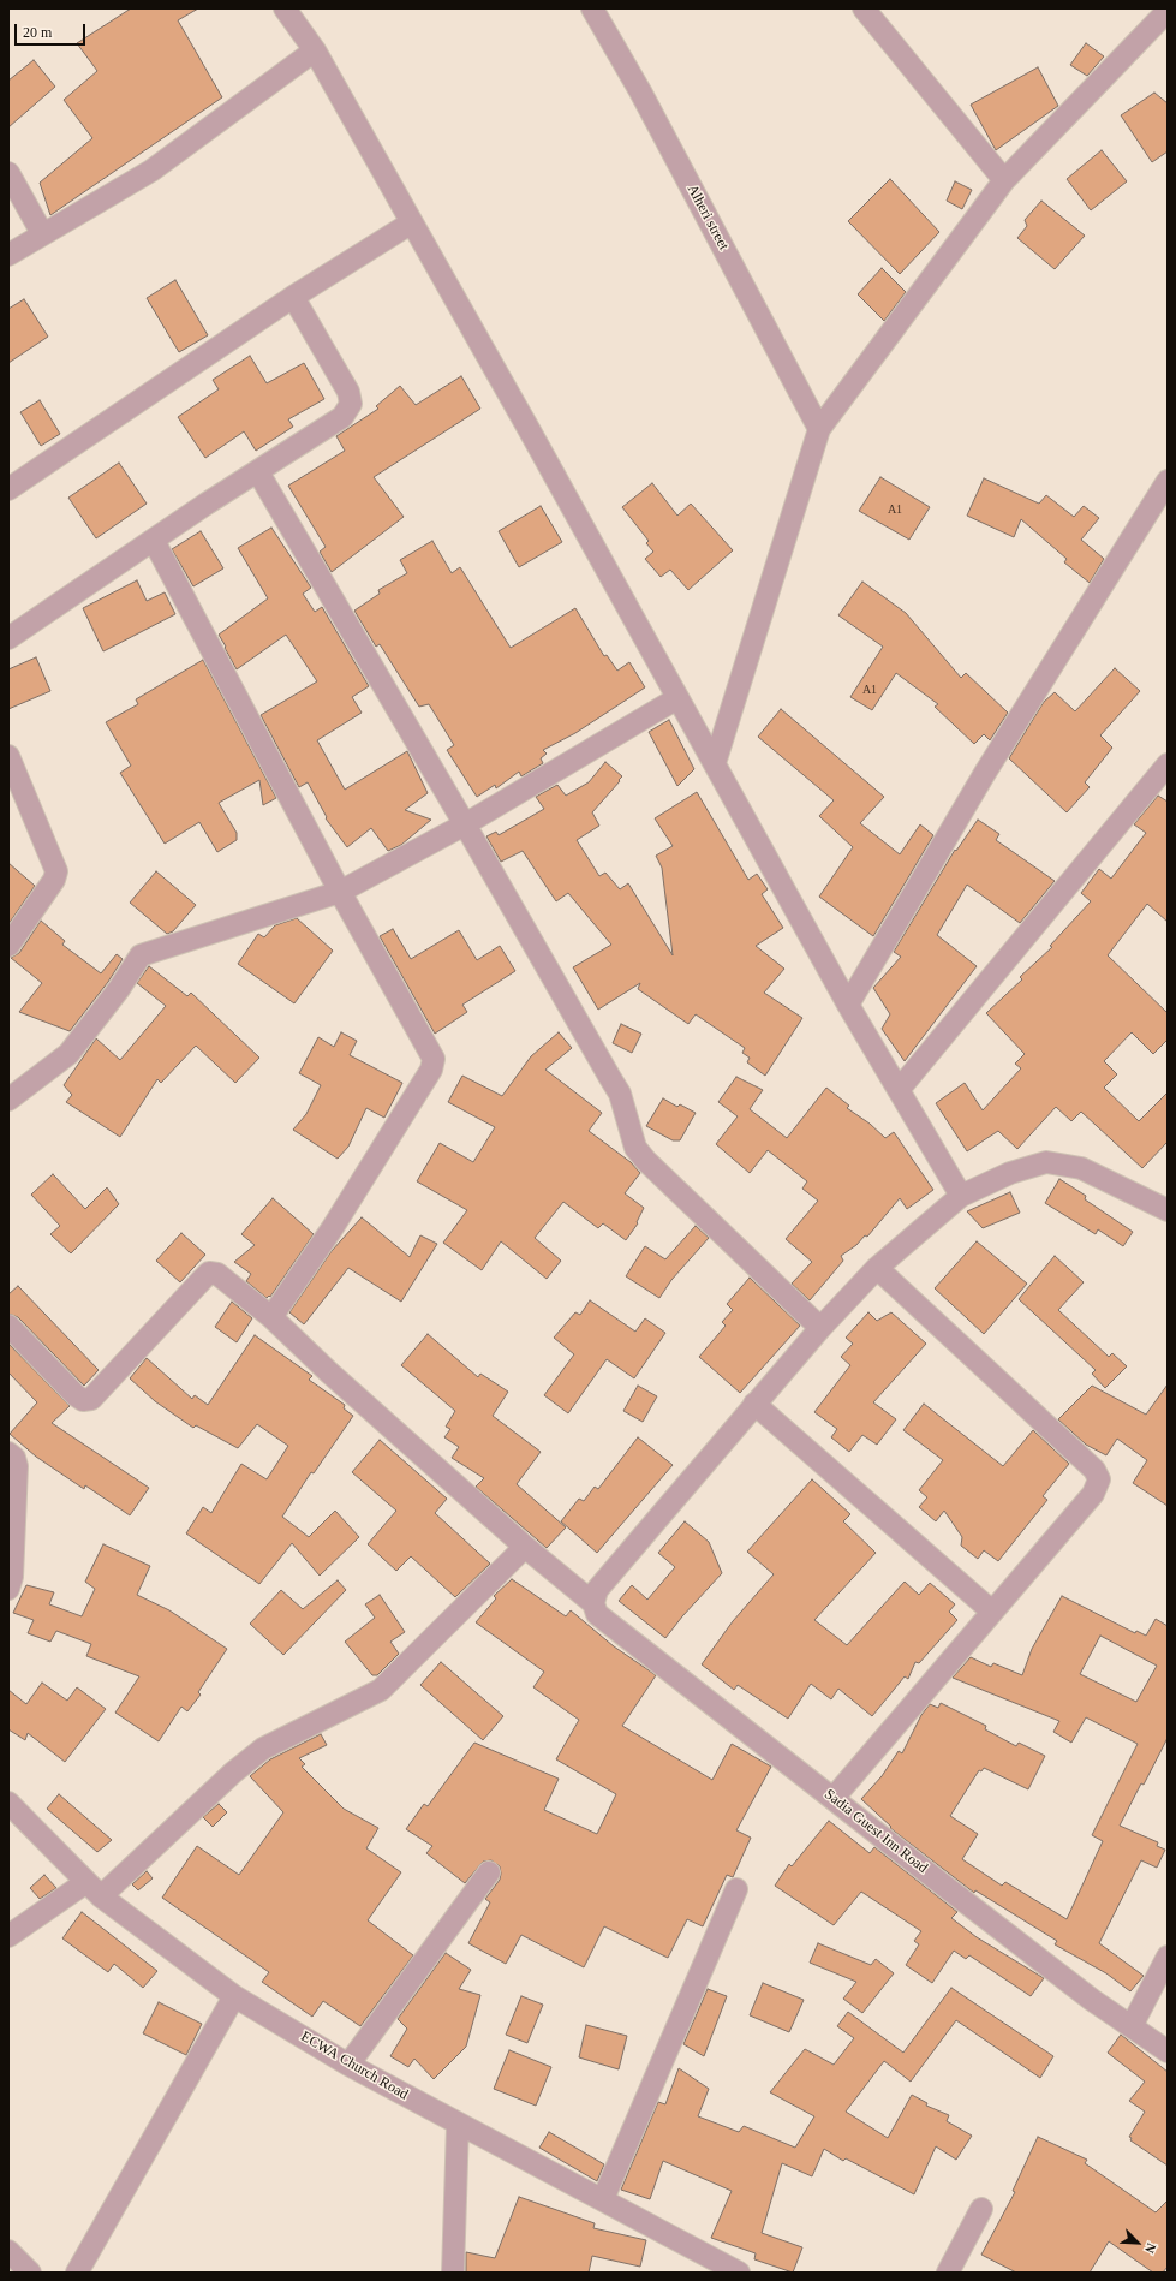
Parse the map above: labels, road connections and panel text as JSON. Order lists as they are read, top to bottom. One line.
{"streets":{"street":["Alheri street","Sadia Guest Inn Road","ECWA Church Road"]},"house_numbers":["A1","A1"],"scale_bar":"20 m","north":"bottom right"}
